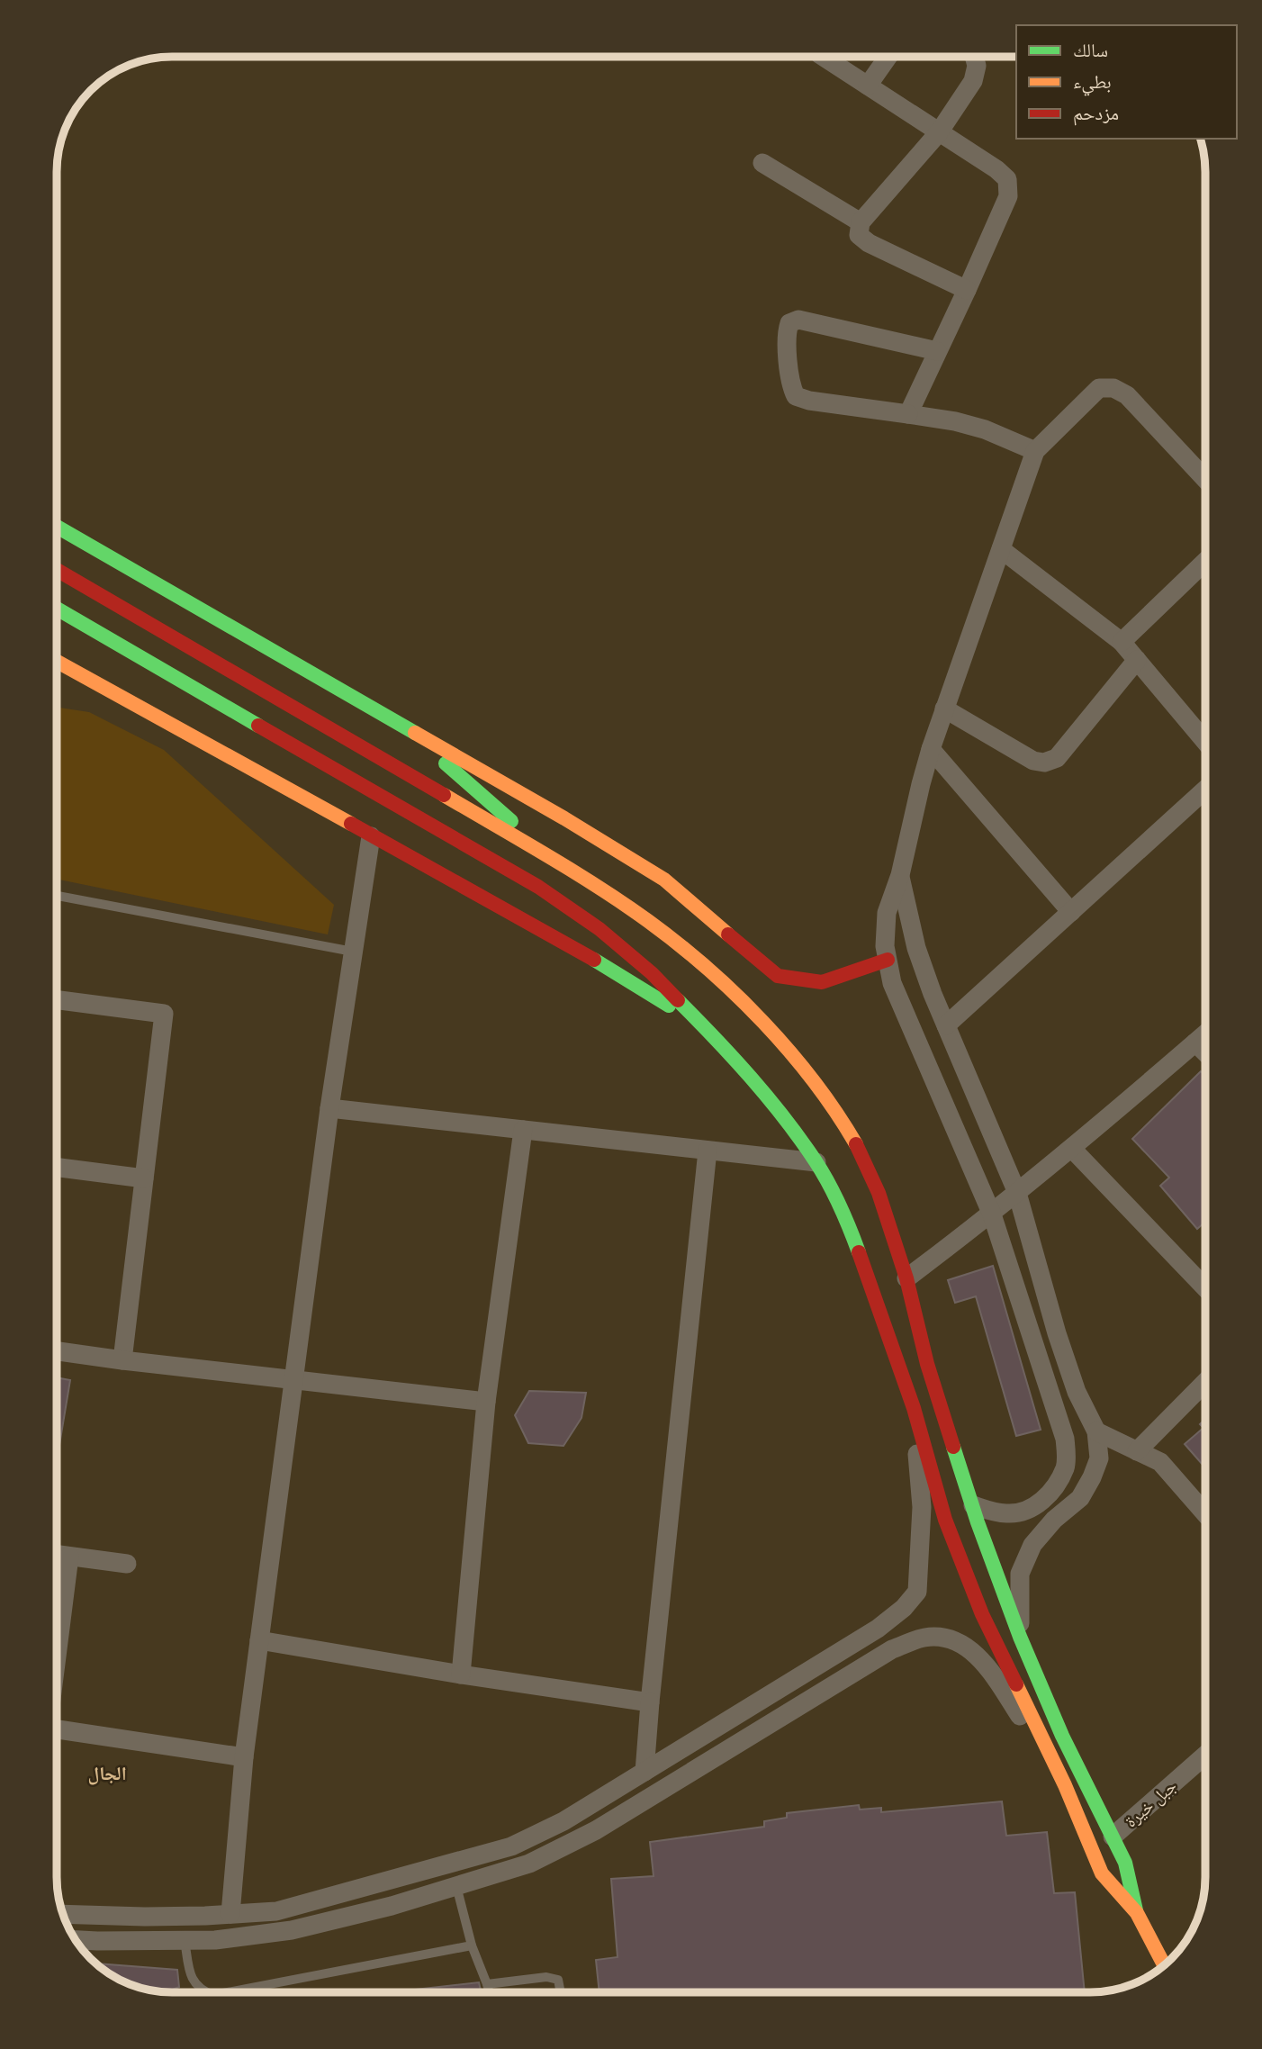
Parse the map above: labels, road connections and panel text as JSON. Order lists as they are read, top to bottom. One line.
{"streets":{"street":["جبل خيرة"]},"districts":["الجال"],"legend":["سالك","بطيء","مزدحم"]}
